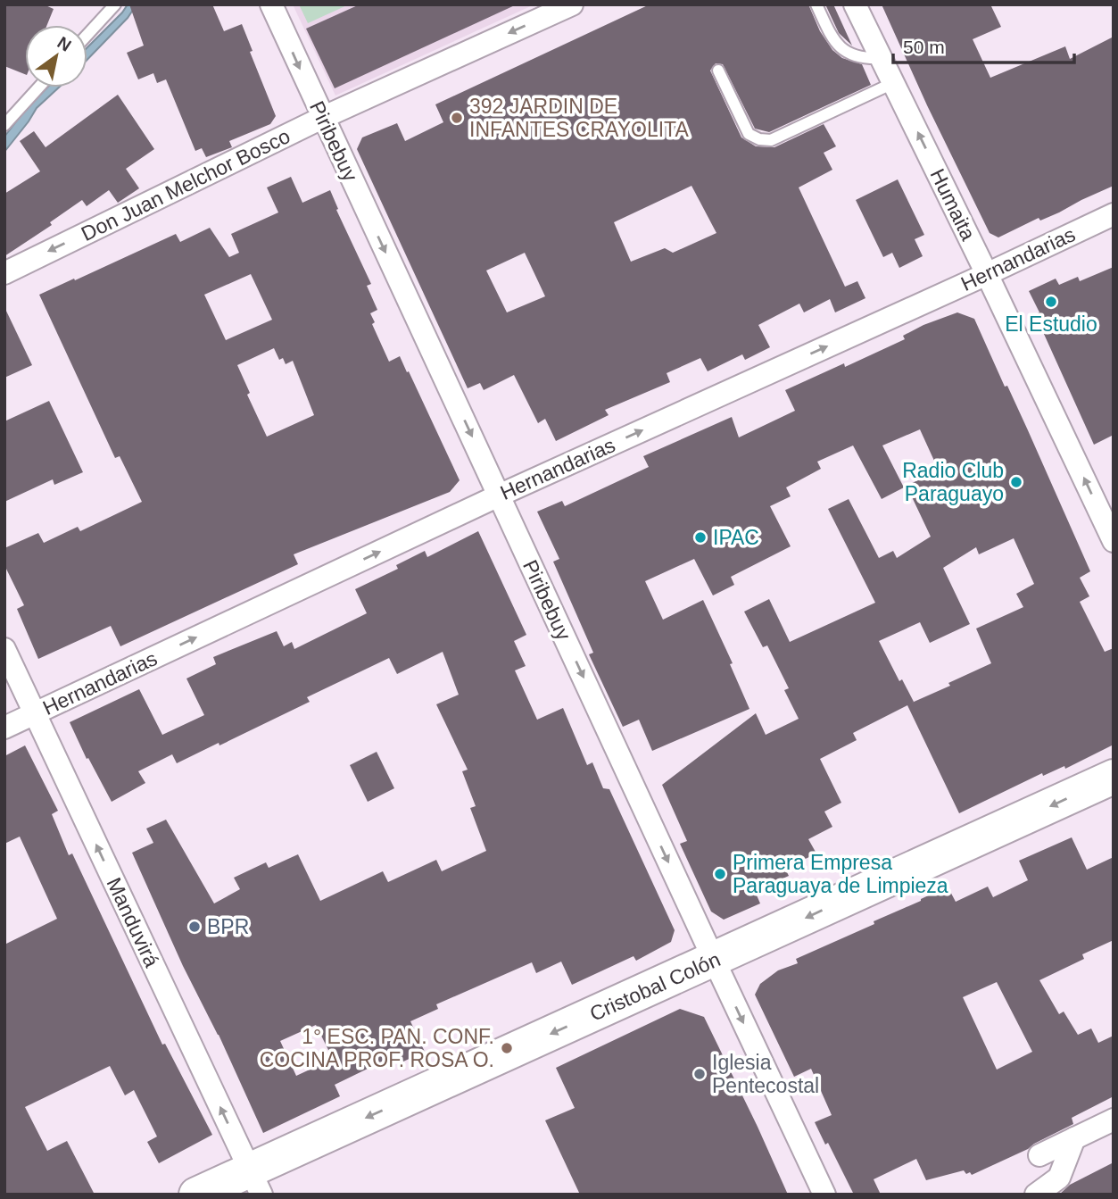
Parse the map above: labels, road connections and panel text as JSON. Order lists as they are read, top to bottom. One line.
{"streets":{"main road":["Cristobal Colón"],"street":["Piribebuy","Don Juan Melchor Bosco","Humaita","Hernandarias","Manduvirá"]},"crossings":[["Piribebuy","Don Juan Melchor Bosco"],["Piribebuy","Hernandarias"],["Piribebuy","Cristobal Colón"],["Humaita","Hernandarias"],["Hernandarias","Manduvirá"],["Manduvirá","Cristobal Colón"]],"one_way":["Piribebuy","Don Juan Melchor Bosco","Humaita","Hernandarias","Manduvirá","Cristobal Colón"],"places":["392 JARDIN DE INFANTES CRAYOLITA","El Estudio","Radio Club Paraguayo","IPAC","Primera Empresa Paraguaya de Limpieza","BPR","1° ESC. PAN. CONF. COCINA PROF. ROSA O.","Iglesia Pentecostal"],"scale_bar":"50 m","north":"top right"}
